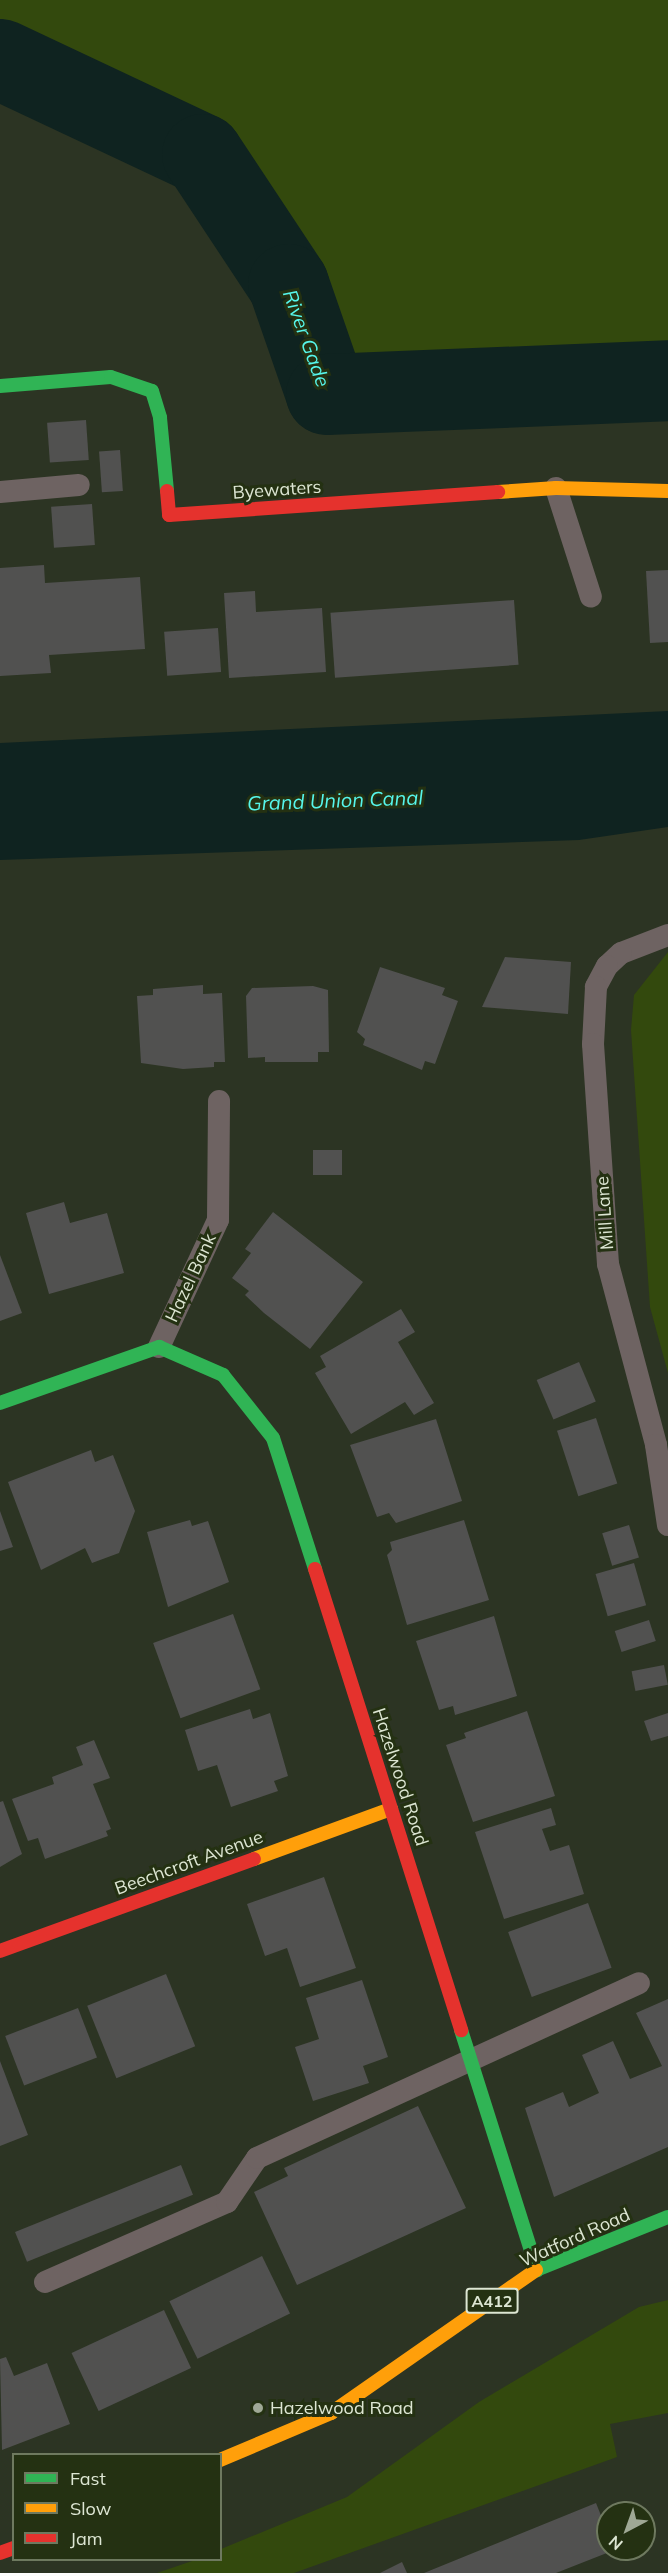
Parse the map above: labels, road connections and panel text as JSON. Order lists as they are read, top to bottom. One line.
{"streets":{"street":["Byewaters","Hazelwood Road","Beechcroft Avenue","Watford Road","A412"],"lane":["Mill Lane","Hazel Bank"]},"crossings":[["Hazel Bank","Hazelwood Road"],["Hazelwood Road","Beechcroft Avenue"],["Hazelwood Road","Watford Road"]],"water":["River Gade","Grand Union Canal"],"places":["Hazelwood Road"],"legend":["Fast","Slow","Jam"],"north":"bottom left"}
